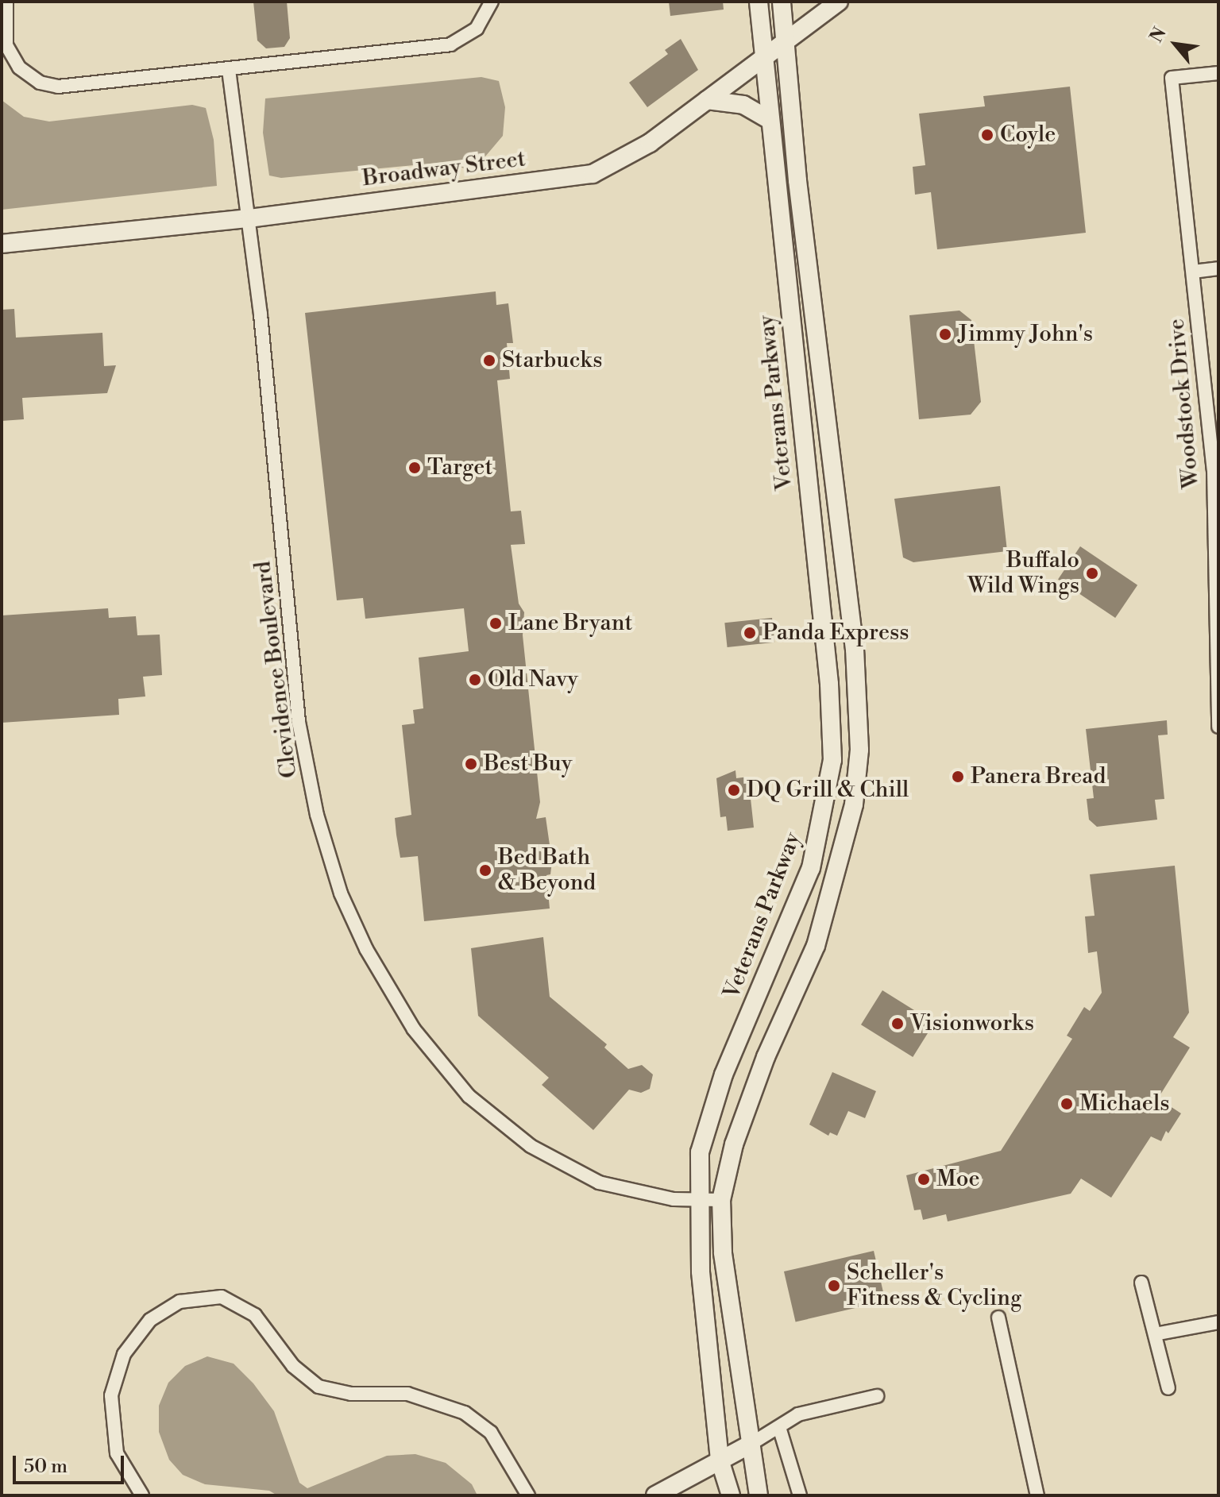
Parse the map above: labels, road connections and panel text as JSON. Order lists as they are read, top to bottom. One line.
{"streets":{"main road":["Broadway Street","Veterans Parkway"],"street":["Woodstock Drive","Clevidence Boulevard"]},"crossings":[["Broadway Street","Veterans Parkway"],["Broadway Street","Clevidence Boulevard"],["Veterans Parkway","Clevidence Boulevard"]],"places":["Coyle","Jimmy John's","Starbucks","Target","Buffalo Wild Wings","Lane Bryant","Panda Express","Old Navy","Best Buy","Panera Bread","DQ Grill & Chill","Bed Bath & Beyond","Visionworks","Michaels","Moe","Scheller's Fitness & Cycling"],"scale_bar":"50 m","north":"top left"}
